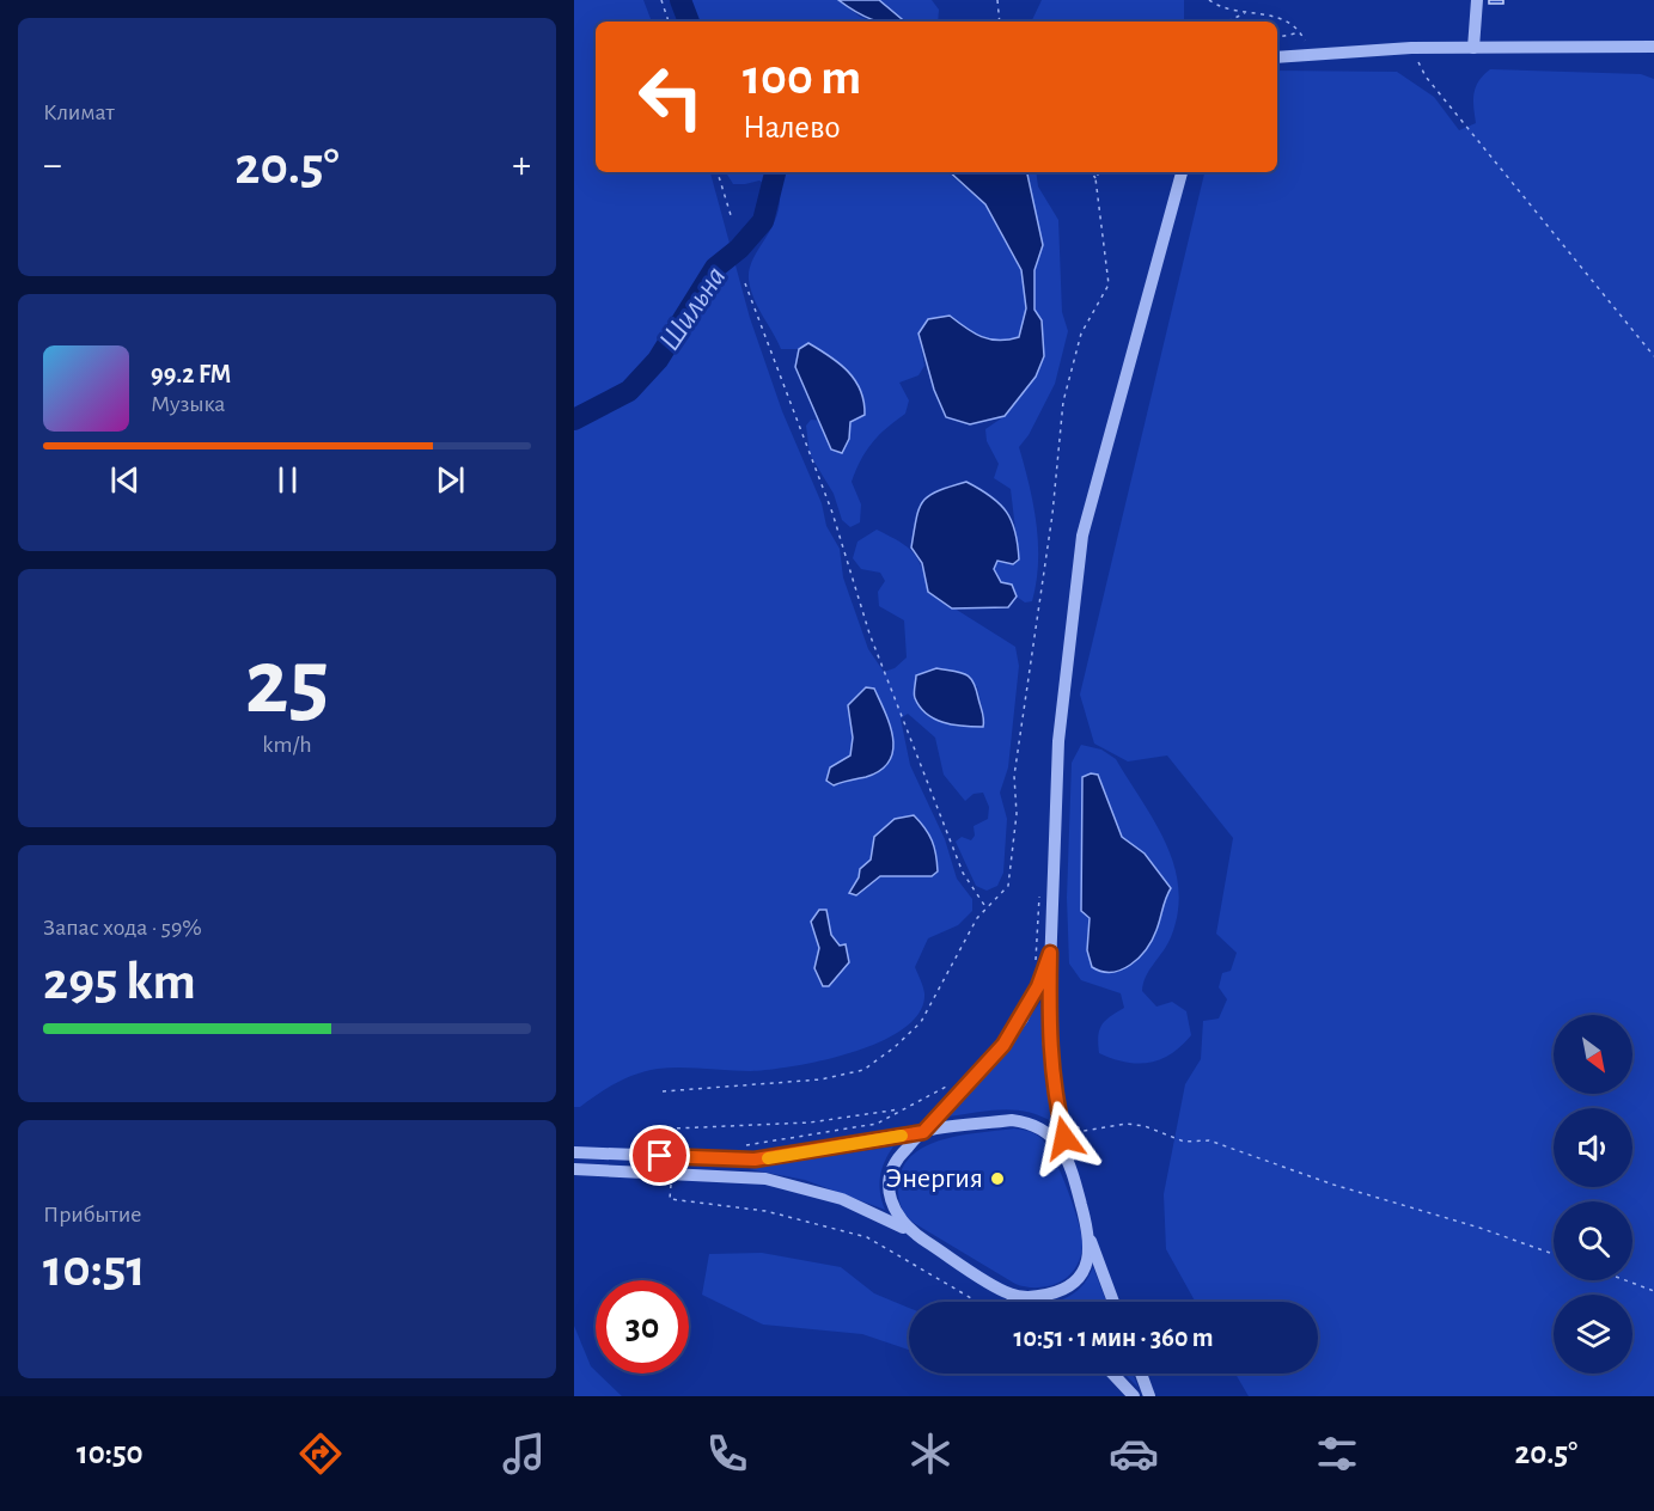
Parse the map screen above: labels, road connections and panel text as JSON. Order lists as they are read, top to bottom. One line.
{"water":["Шильна"],"places":["Энергия"],"north":"bottom right","page":{"tile":["Климат",["25","km/h"],["Запас хода · 59%","295 km"],["Прибытие","10:51"]],"turn":["100 m","Налево"],"heat":["−","20.5°","+"],"song":["99.2 FM","Музыка"],"limit":"30","trip":"10:51 · 1 мин · 360 m","tabs":["10:50","20.5°"]}}
